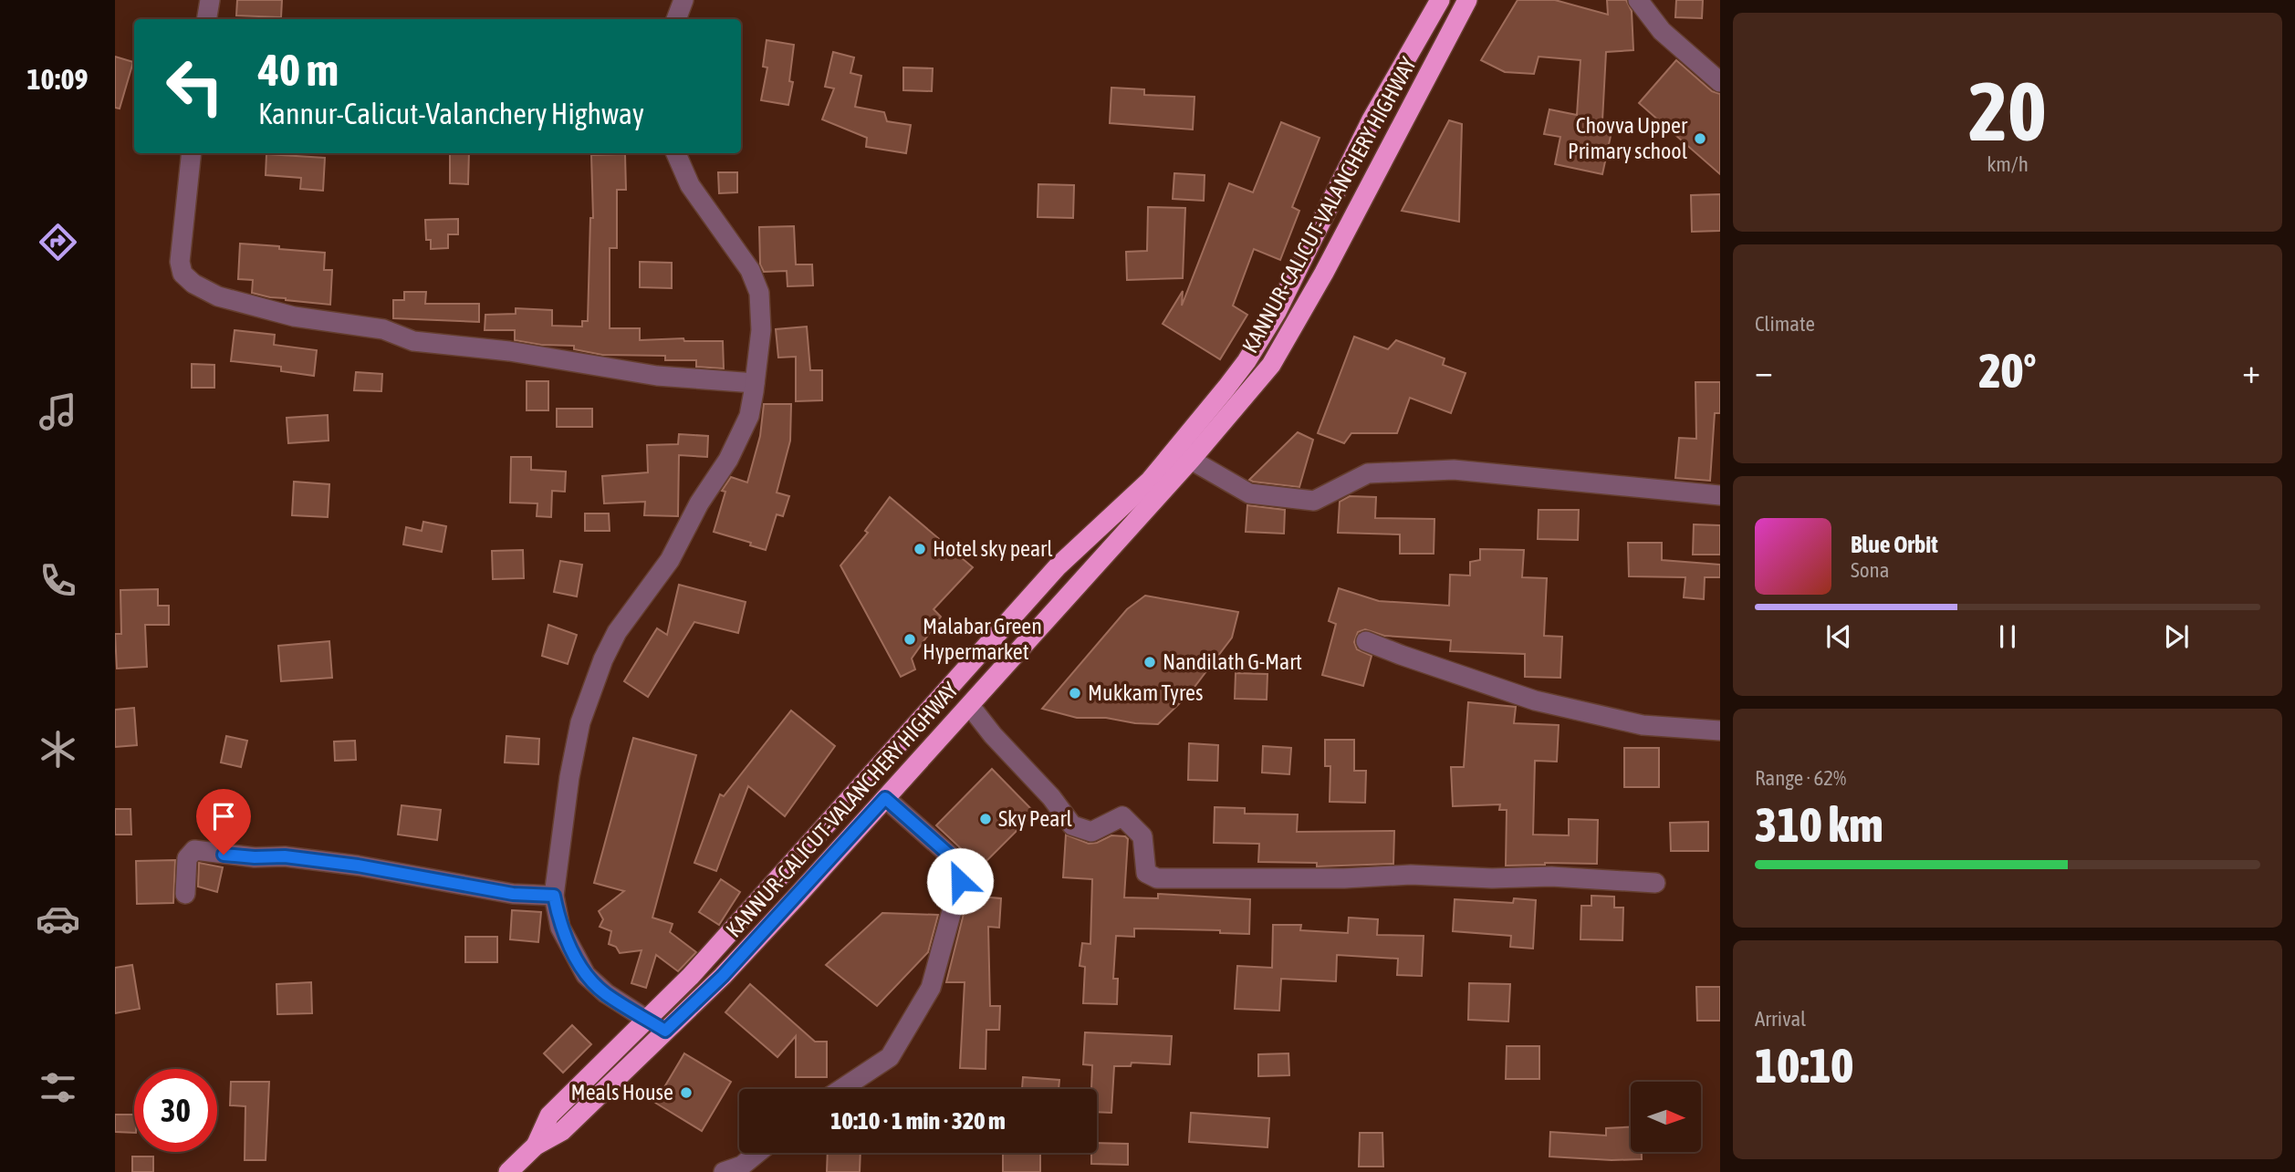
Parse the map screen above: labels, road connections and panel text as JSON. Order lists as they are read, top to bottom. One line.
{"streets":{"highway":["KANNUR-CALICUT-VALANCHERY HIGHWAY"]},"places":["Chovva Upper Primary school","Hotel sky pearl","Malabar Green Hypermarket","Nandilath G-Mart","Mukkam Tyres","Sky Pearl","Meals House"],"north":"right","page":{"tabs":"10:09","tile":[["20","km/h"],"Climate",["Range · 62%","310 km"],["Arrival","10:10"]],"turn":["40 m","Kannur-Calicut-Valanchery Highway"],"heat":["−","20°","+"],"song":["Blue Orbit","Sona"],"limit":"30","trip":"10:10 · 1 min · 320 m"}}
